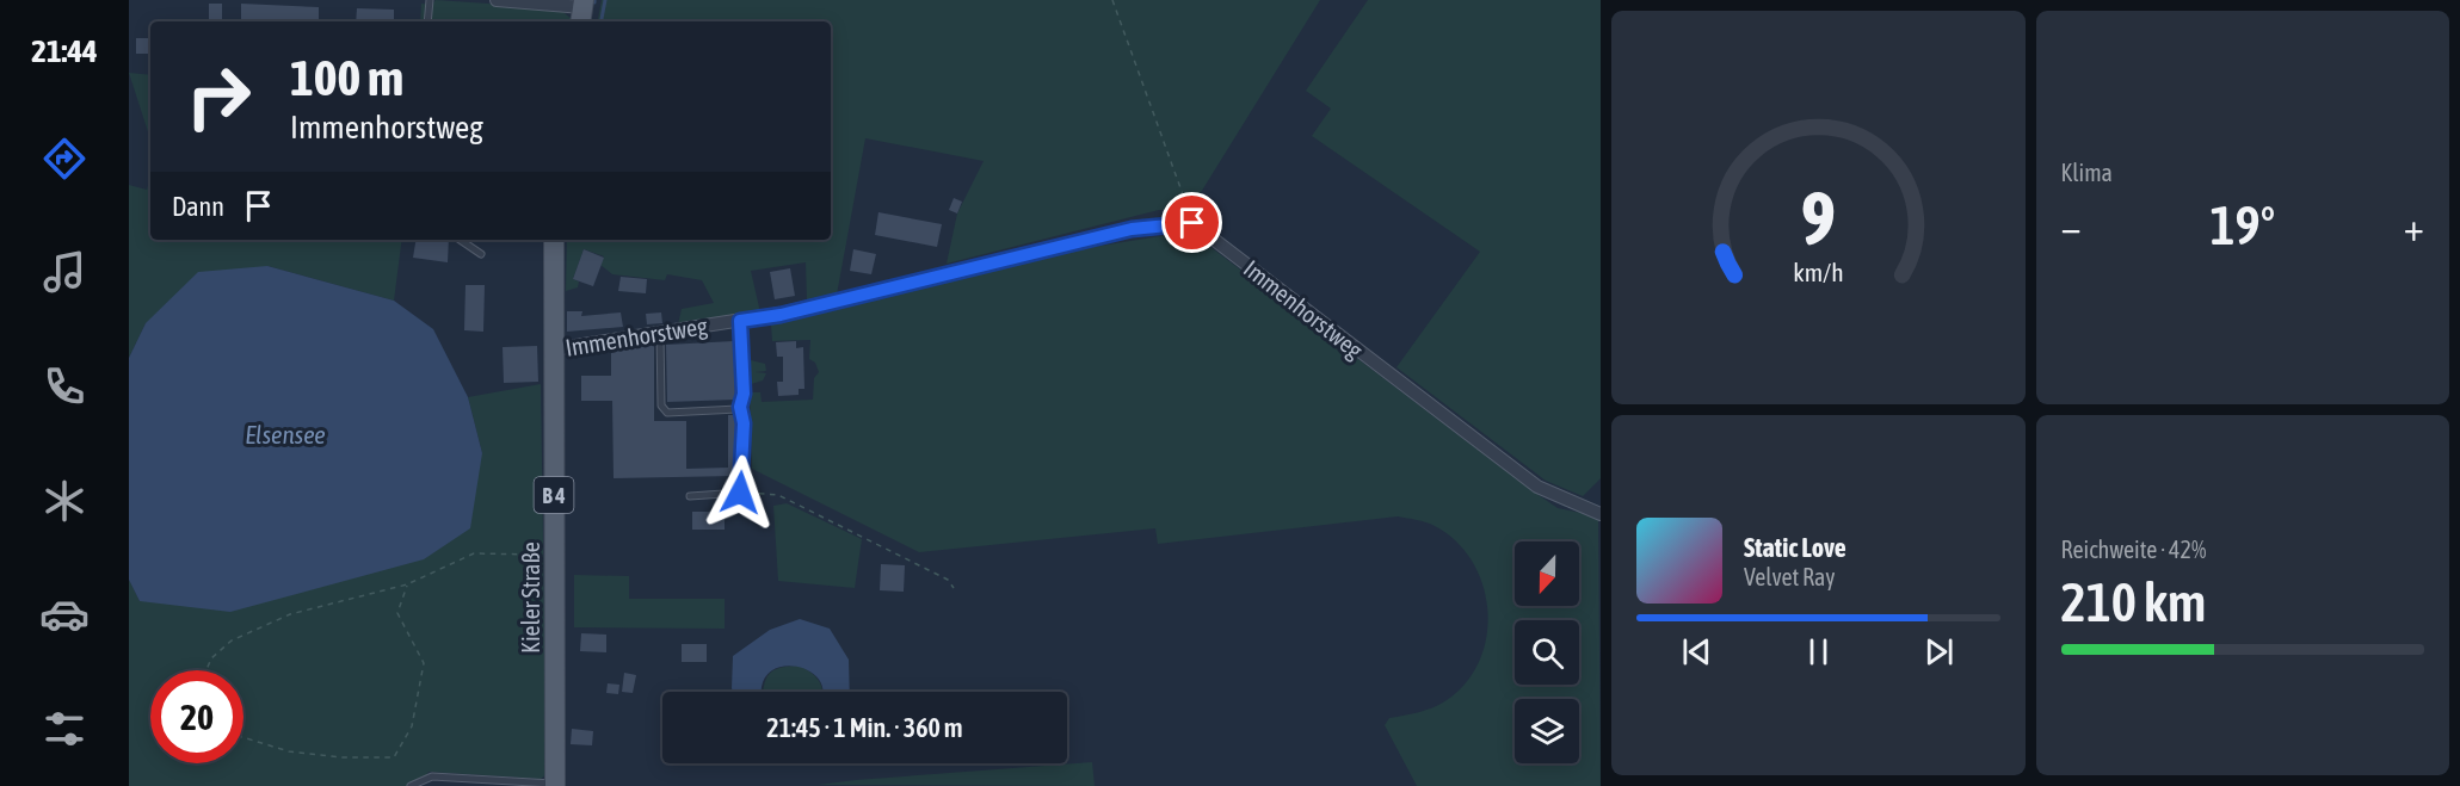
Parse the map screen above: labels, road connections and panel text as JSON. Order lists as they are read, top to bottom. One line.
{"streets":{"main road":["B 4","Kieler Straße"],"street":["Immenhorstweg"]},"crossings":[["Immenhorstweg","Kieler Straße"]],"water":["Elsensee"],"north":"bottom","page":{"tabs":"21:44","tile":["Klima",["Reichweite · 42%","210 km"]],"turn":["100 m","Immenhorstweg"],"then":"Dann","heat":["−","19°","+"],"song":["Static Love","Velvet Ray"],"limit":"20","trip":"21:45 · 1 Min. · 360 m","gauge":["9","km/h"]}}
